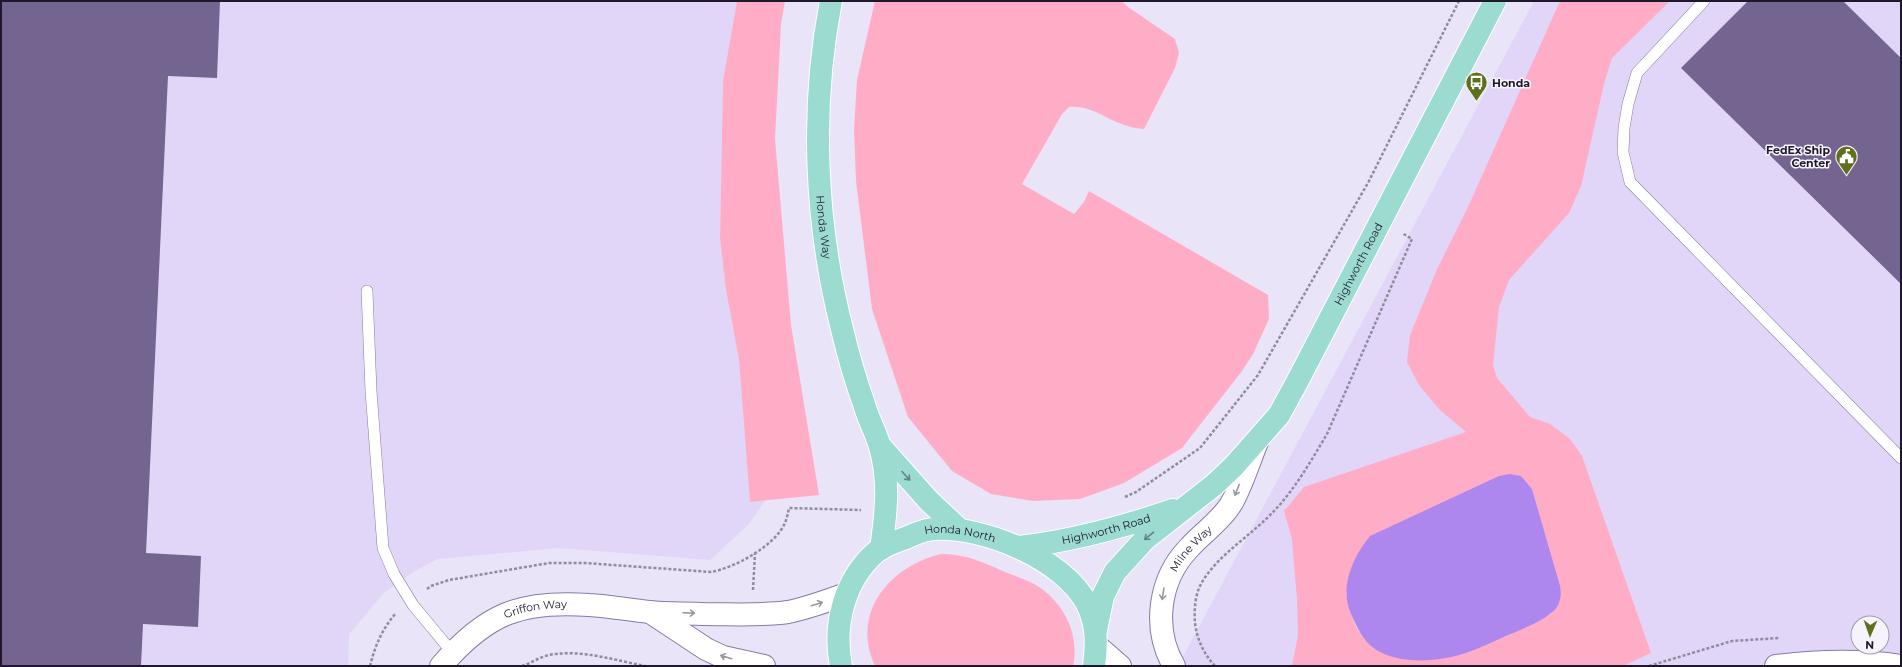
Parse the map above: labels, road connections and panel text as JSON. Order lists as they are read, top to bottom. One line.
{"streets":{"main road":["Honda Way","Highworth Road","Honda North"],"street":["Milne Way","Griffon Way"]},"crossings":[["Honda Way","Honda North"],["Highworth Road","Honda North"],["Highworth Road","Milne Way"],["Honda North","Griffon Way"]],"one_way":["Milne Way"],"places":{"bus stop":["Honda"],"public building":["FedEx Ship Center"]},"north":"bottom"}
